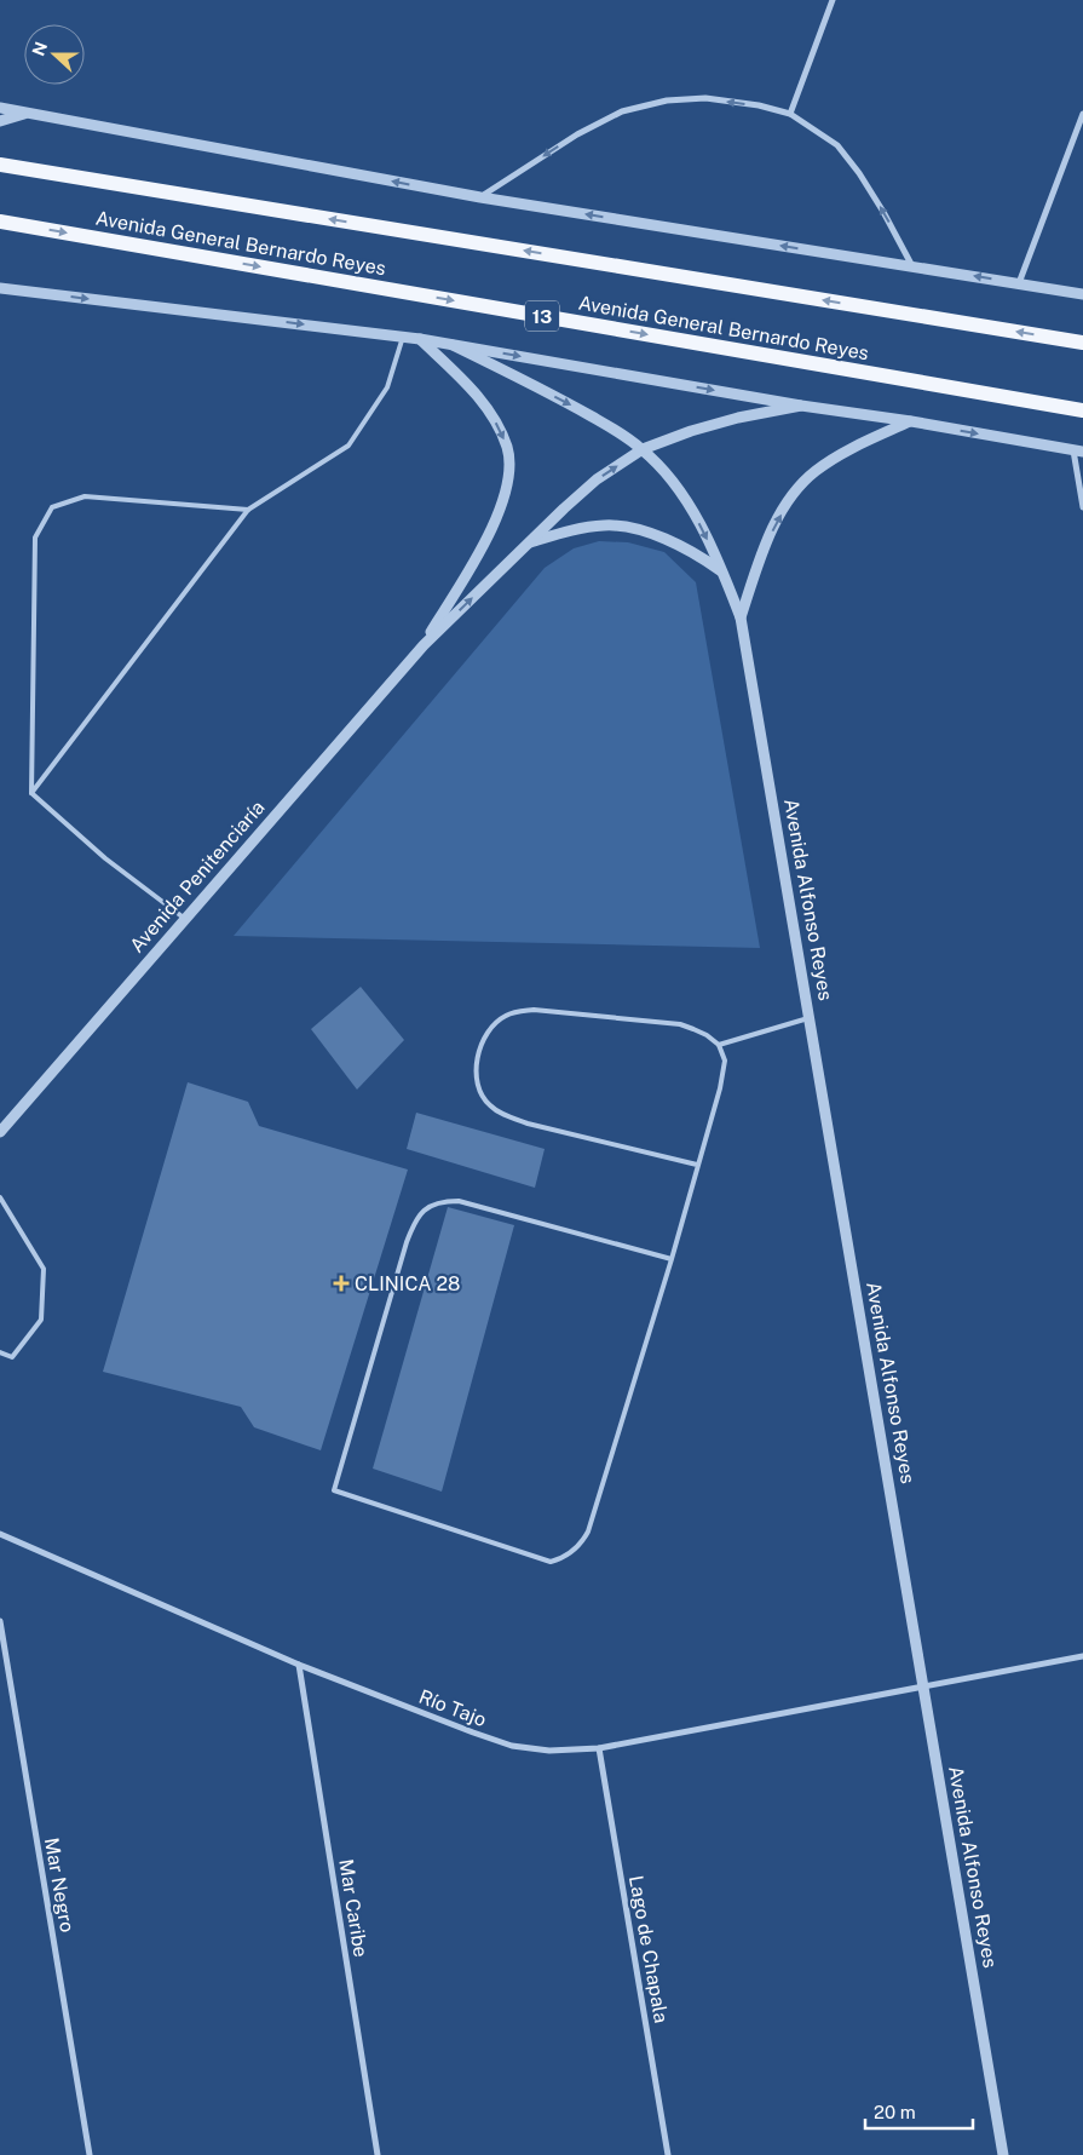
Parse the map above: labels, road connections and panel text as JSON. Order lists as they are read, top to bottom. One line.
{"streets":{"main road":["Avenida General Bernardo Reyes","13"],"street":["Avenida Penitenciaría","Avenida Alfonso Reyes","Río Tajo","Mar Negro","Mar Caribe","Lago de Chapala"]},"crossings":[["Avenida Penitenciaría","Avenida Alfonso Reyes"],["Avenida Alfonso Reyes","Río Tajo"],["Río Tajo","Mar Caribe"],["Río Tajo","Lago de Chapala"]],"places":{"health":["CLINICA 28"]},"scale_bar":"20 m","north":"left"}
